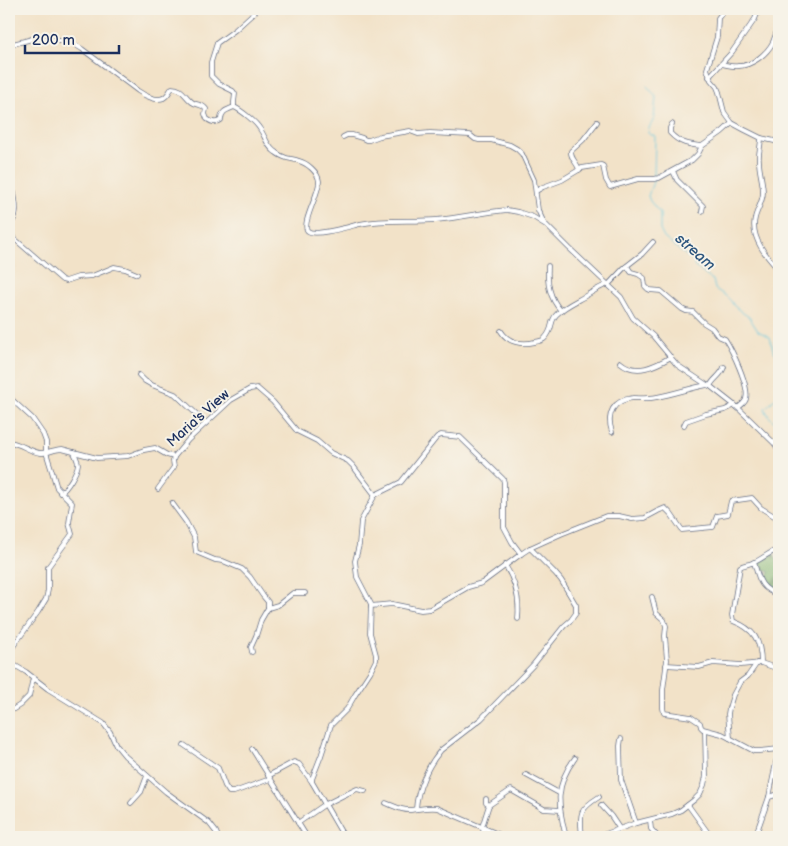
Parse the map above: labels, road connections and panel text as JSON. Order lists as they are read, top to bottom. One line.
{"streets":{"street":["Maria's View"]},"water":["stream"],"scale_bar":"200 m"}
